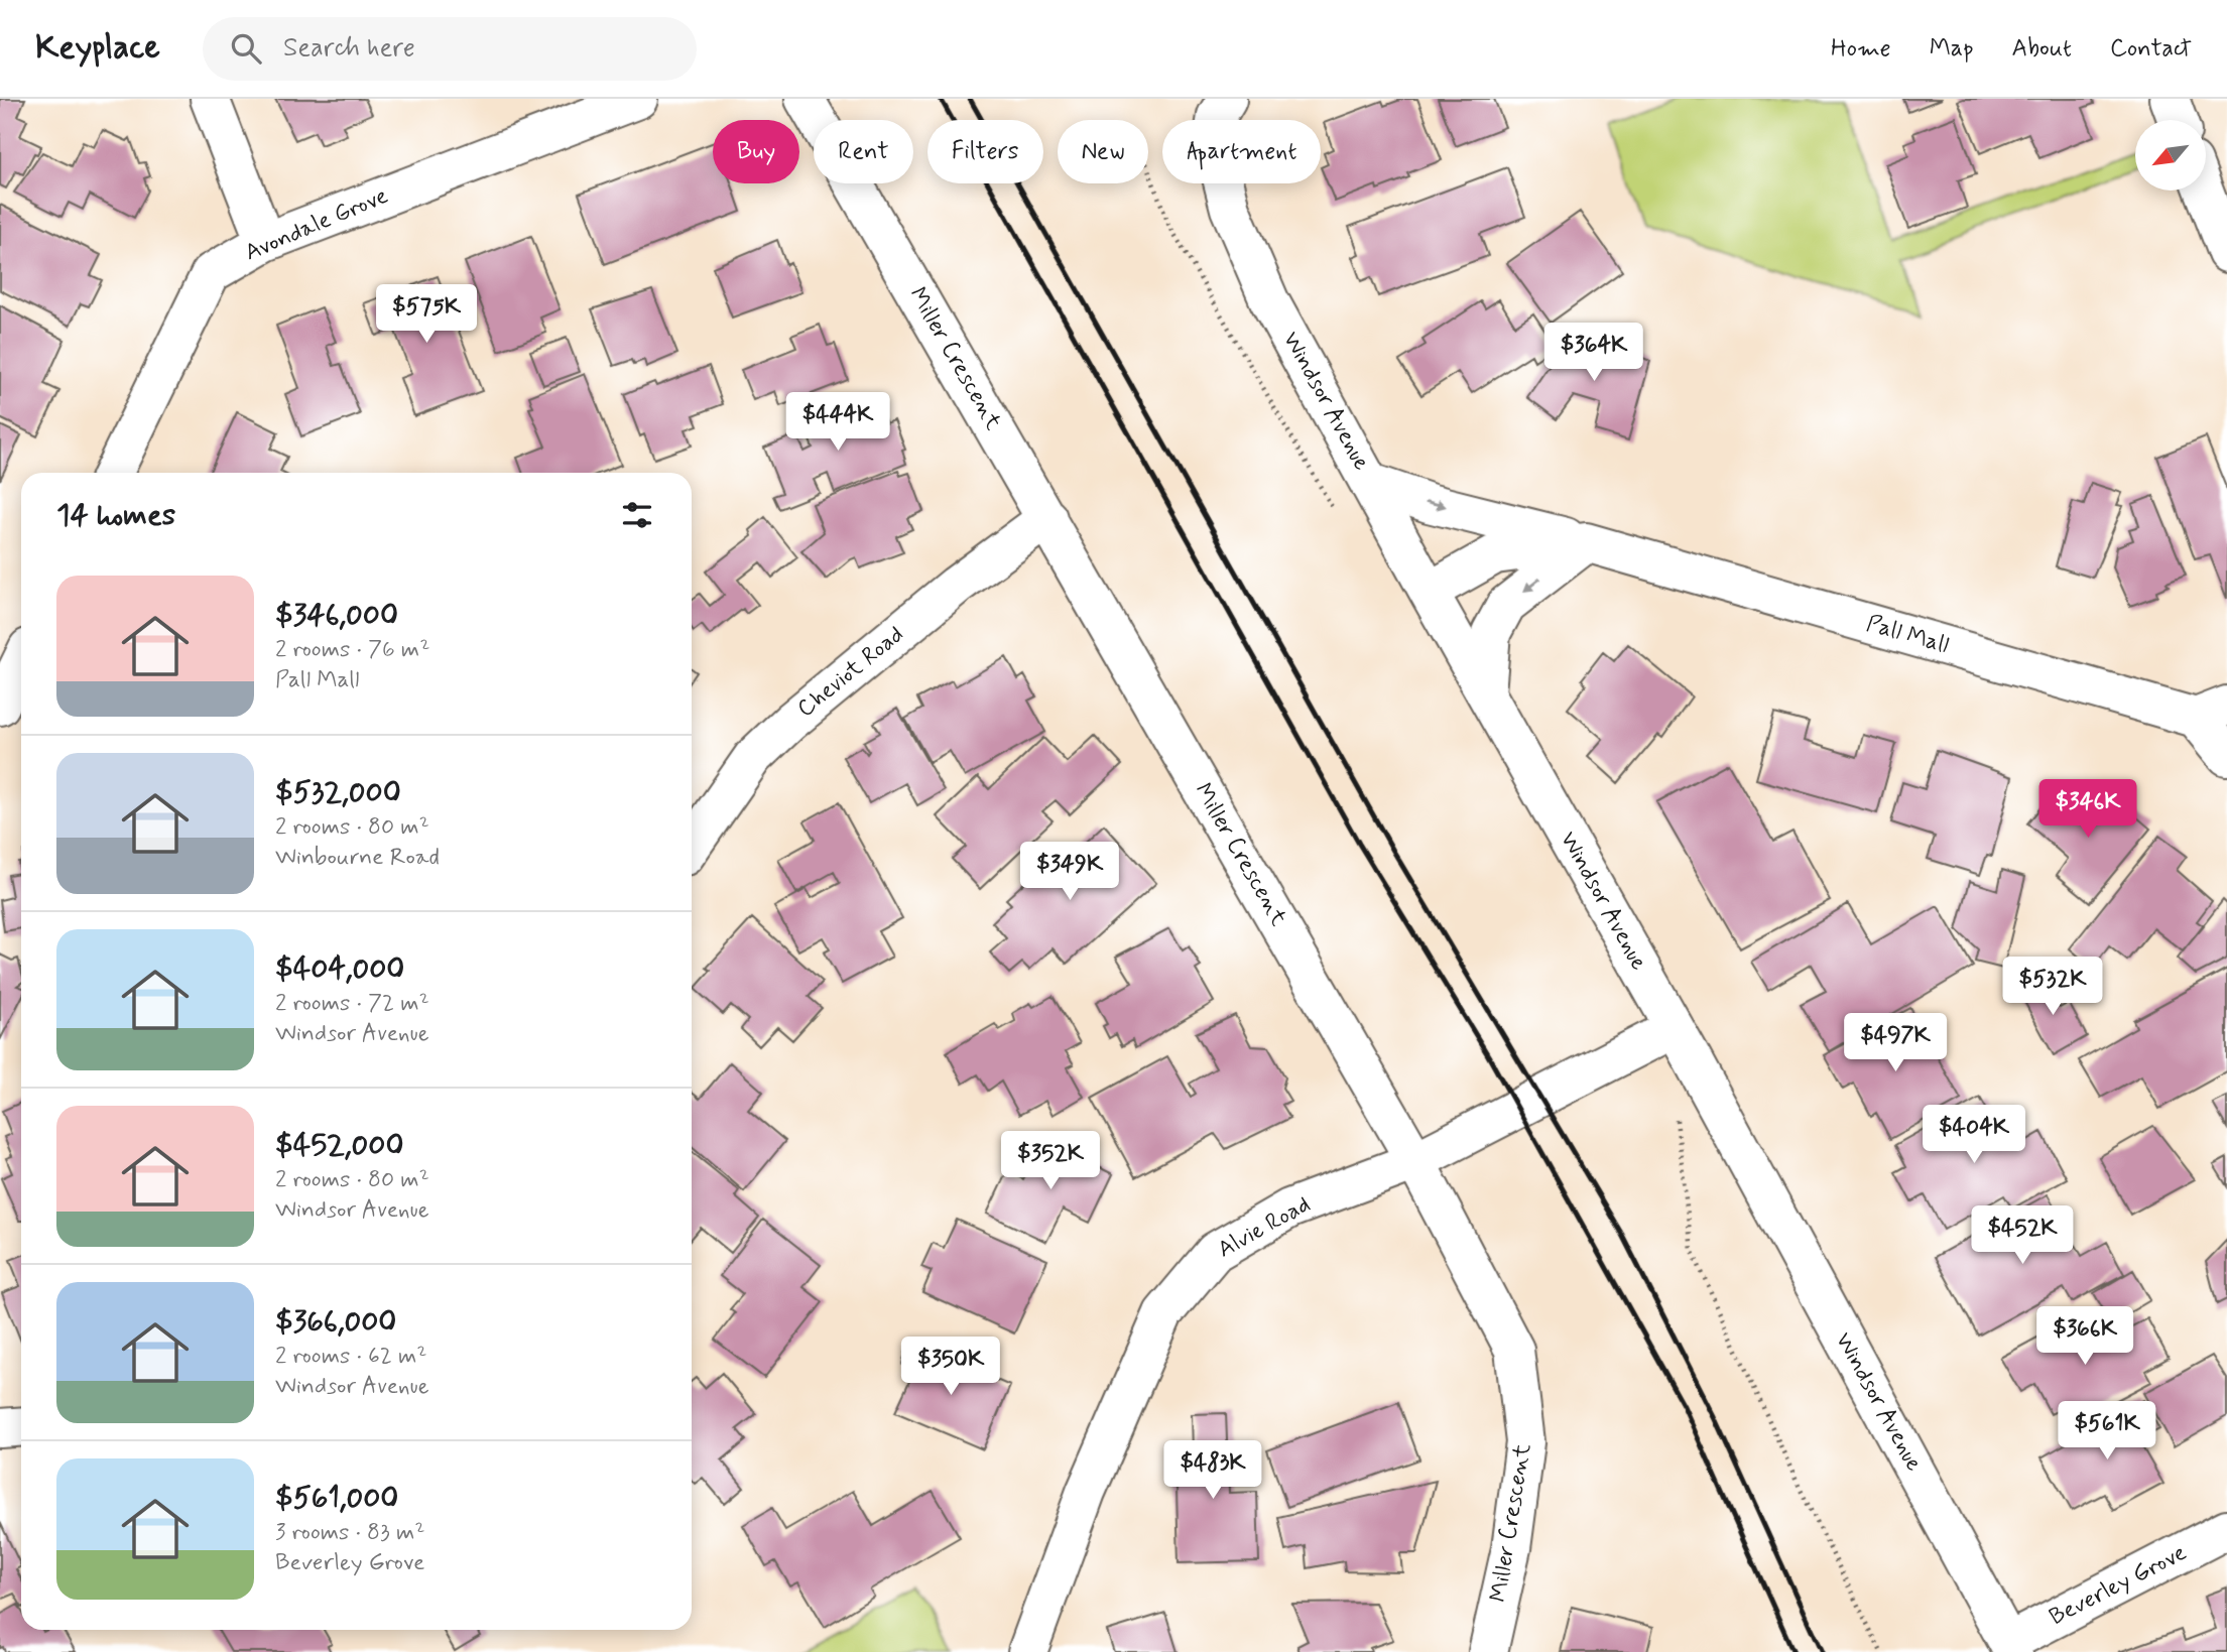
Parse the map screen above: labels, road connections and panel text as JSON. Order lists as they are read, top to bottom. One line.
{"streets":{"street":["Avondale Grove","Miller Crescent","Windsor Avenue","Pall Mall","Cheviot Road","Alvie Road","Beverley Grove"]},"crossings":[["Miller Crescent","Cheviot Road"],["Miller Crescent","Alvie Road"],["Windsor Avenue","Pall Mall"],["Windsor Avenue","Alvie Road"],["Windsor Avenue","Beverley Grove"]],"north":"bottom left","page":{"header":"Keyplace","search":"Search here","nav":["Home","Map","About","Contact"],"chip":["Buy","Rent","Filters","New","Apartment"],"price":["$575K","$364K","$444K","$346K","$349K","$532K","$497K","$404K","$352K","$452K","$366K","$350K","$561K","$483K"],"heading":"14 homes","list":[{"name":"$346,000","note":"2 rooms · 76 m² · Pall Mall"},{"name":"$532,000","note":"2 rooms · 80 m² · Winbourne Road"},{"name":"$404,000","note":"2 rooms · 72 m² · Windsor Avenue"},{"name":"$452,000","note":"2 rooms · 80 m² · Windsor Avenue"},{"name":"$366,000","note":"2 rooms · 62 m² · Windsor Avenue"},{"name":"$561,000","note":"3 rooms · 83 m² · Beverley Grove"}]}}
